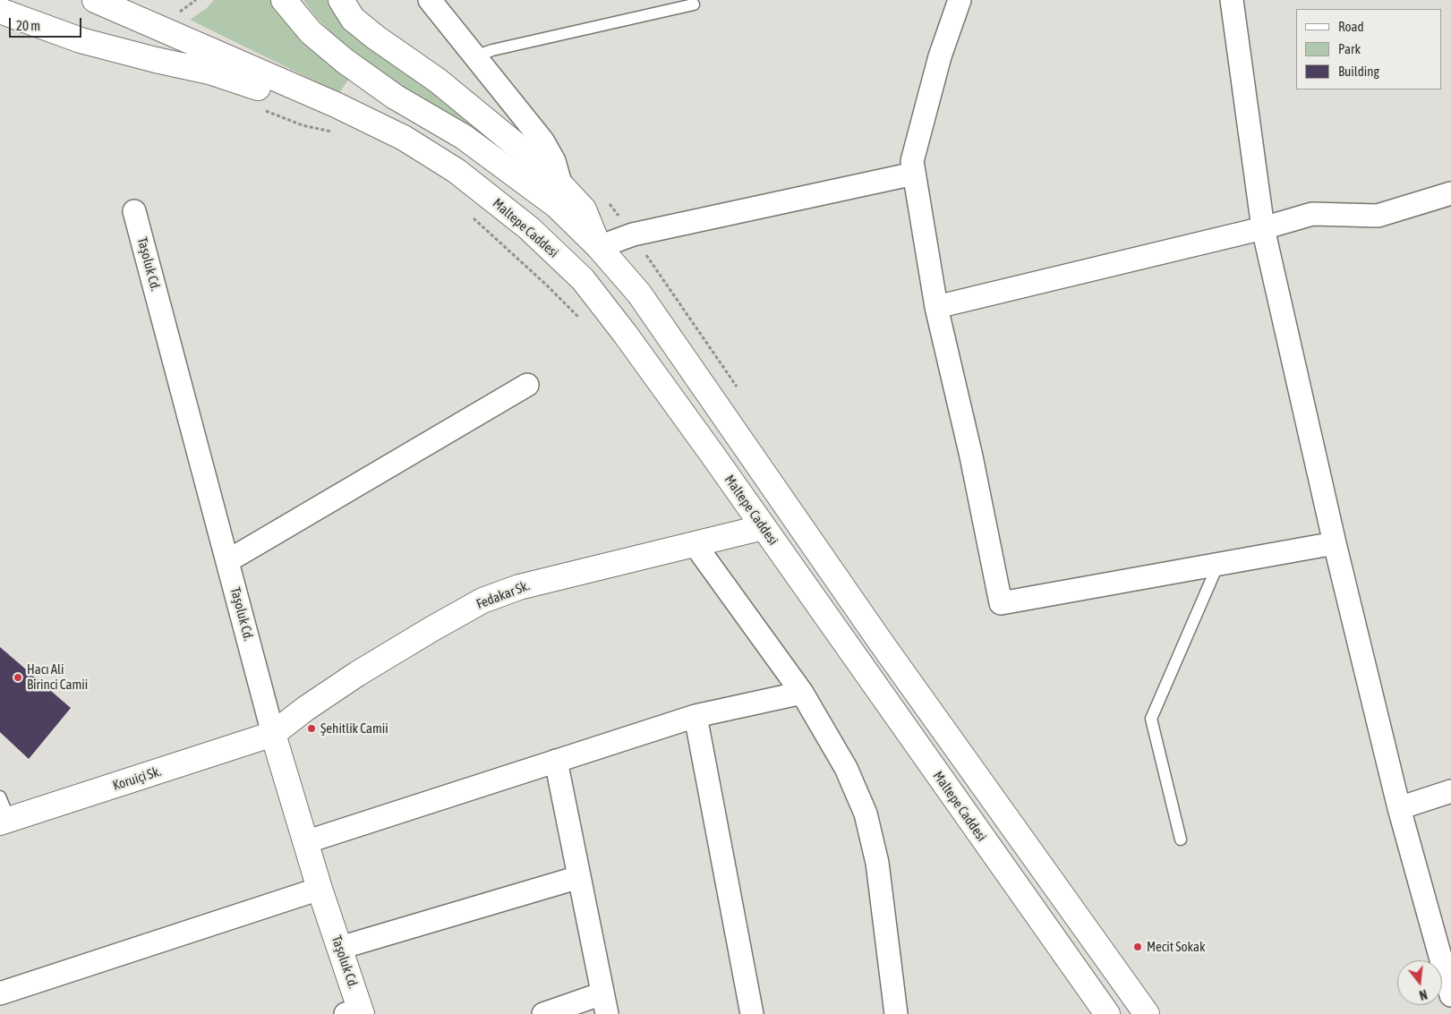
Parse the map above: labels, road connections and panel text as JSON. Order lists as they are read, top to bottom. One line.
{"streets":{"main road":["Maltepe Caddesi","Taşoluk Cd.","Fedakar Sk.","Koruiçi Sk."]},"crossings":[["Maltepe Caddesi","Fedakar Sk."],["Taşoluk Cd.","Fedakar Sk."],["Taşoluk Cd.","Koruiçi Sk."],["Fedakar Sk.","Koruiçi Sk."]],"places":["Hacı Ali Birinci Camii","Şehitlik Camii","Mecit Sokak"],"legend":["Road","Park","Building"],"scale_bar":"20 m","north":"bottom"}
